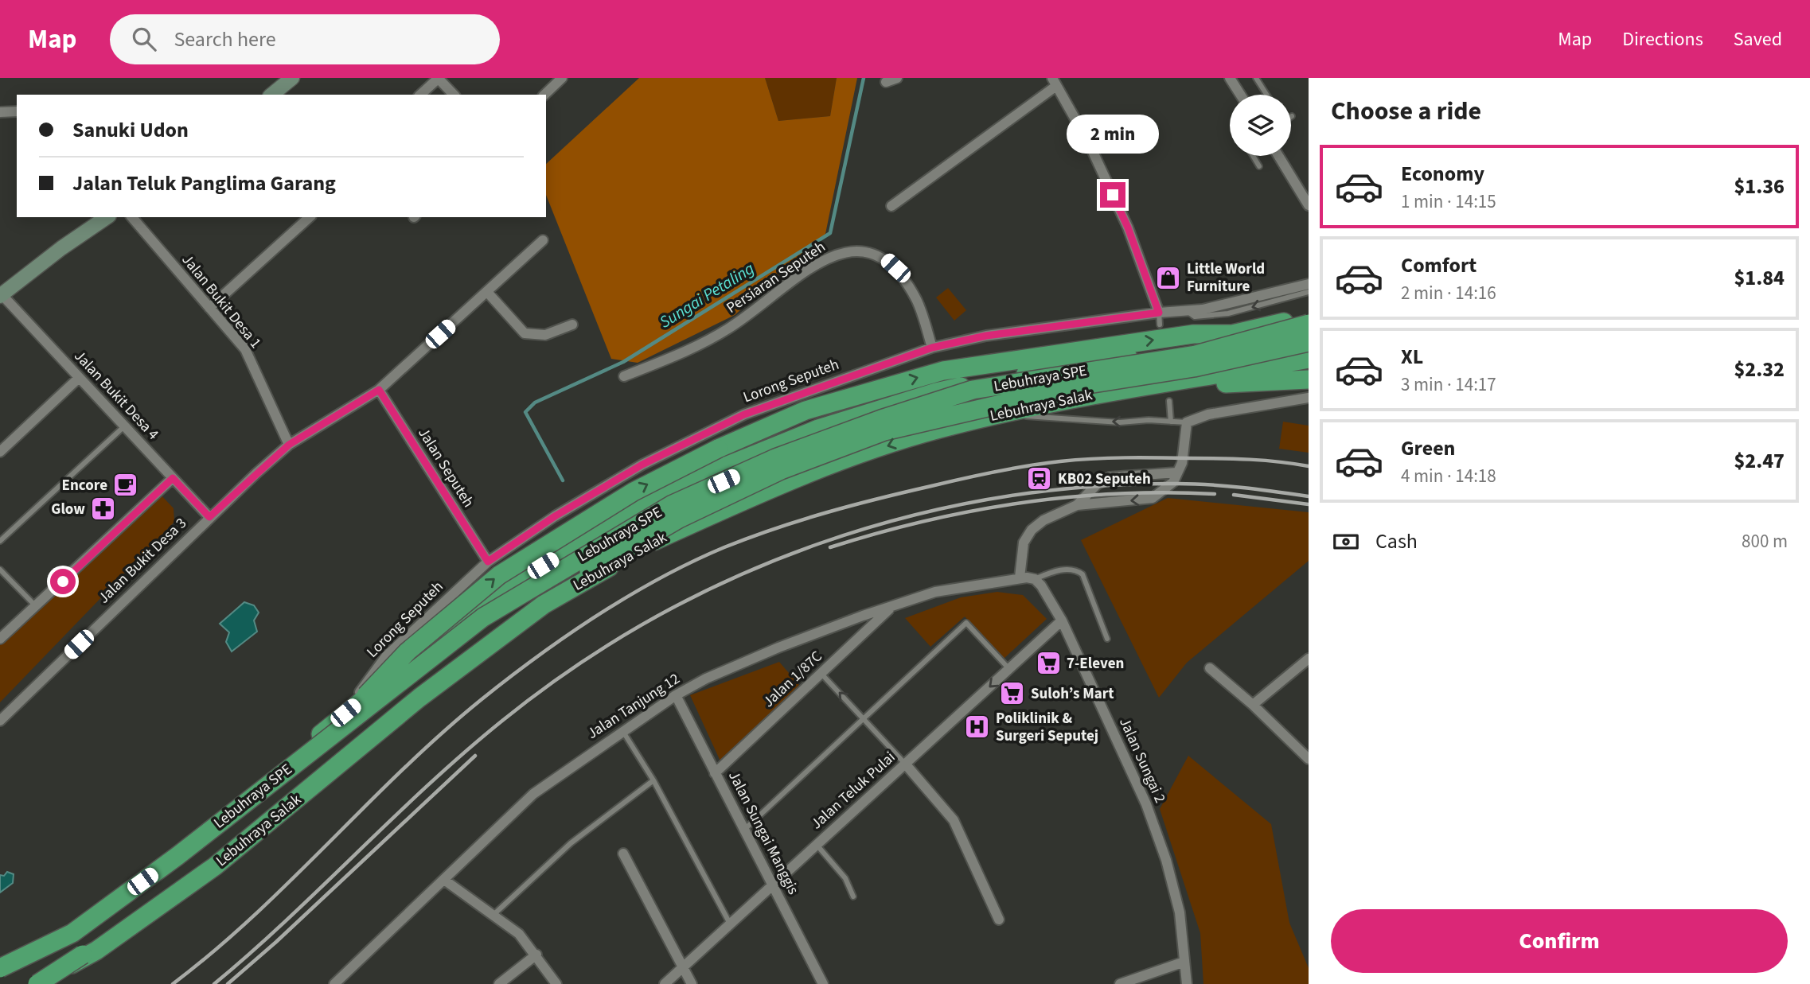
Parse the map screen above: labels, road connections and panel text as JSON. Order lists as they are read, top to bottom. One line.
{"streets":{"highway":["Lebuhraya SPE","Lebuhraya Salak"],"street":["Persiaran Seputeh","Jalan Bukit Desa 1","Lorong Seputeh","Jalan Bukit Desa 4","Jalan Seputeh","Jalan Bukit Desa 3","Jalan 1/87C","Jalan Tanjung 12","Jalan Sungai 2","Jalan Teluk Pulai","Jalan Sungai Manggis"]},"crossings":[["Persiaran Seputeh","Lorong Seputeh"],["Jalan Bukit Desa 1","Jalan Bukit Desa 3"],["Lebuhraya SPE","Lebuhraya Salak"],["Lorong Seputeh","Lebuhraya Salak"],["Lorong Seputeh","Jalan Seputeh"],["Jalan Bukit Desa 4","Jalan Bukit Desa 3"],["Jalan Seputeh","Jalan Bukit Desa 3"],["Jalan 1/87C","Jalan Tanjung 12"],["Jalan 1/87C","Jalan Sungai Manggis"],["Jalan Tanjung 12","Jalan Sungai Manggis"],["Jalan Sungai 2","Jalan Teluk Pulai"],["Jalan Teluk Pulai","Jalan Sungai Manggis"]],"water":["Sungai Petaling"],"places":{"shop":["Little World Furniture"],"station":["KB02 Seputeh"],"cafe":["Encore"],"pharmacy":["Glow"],"supermarket":["7-Eleven","Suloh’s Mart"],"hospital":["Poliklinik & Surgeri Seputej"]},"page":{"header":"Map","search":"Search here","nav":["Map","Directions","Saved"],"heading":"Choose a ride","banner":["Sanuki Udon","Jalan Teluk Panglima Garang"],"bubble":"2 min","list":[{"name":"Economy","note":"1 min · 14:15","value":"$1.36"},{"name":"Comfort","note":"2 min · 14:16","value":"$1.84"},{"name":"XL","note":"3 min · 14:17","value":"$2.32"},{"name":"Green","note":"4 min · 14:18","value":"$2.47"}],"pay":["Cash","800 m"],"buttons":"Confirm"}}
